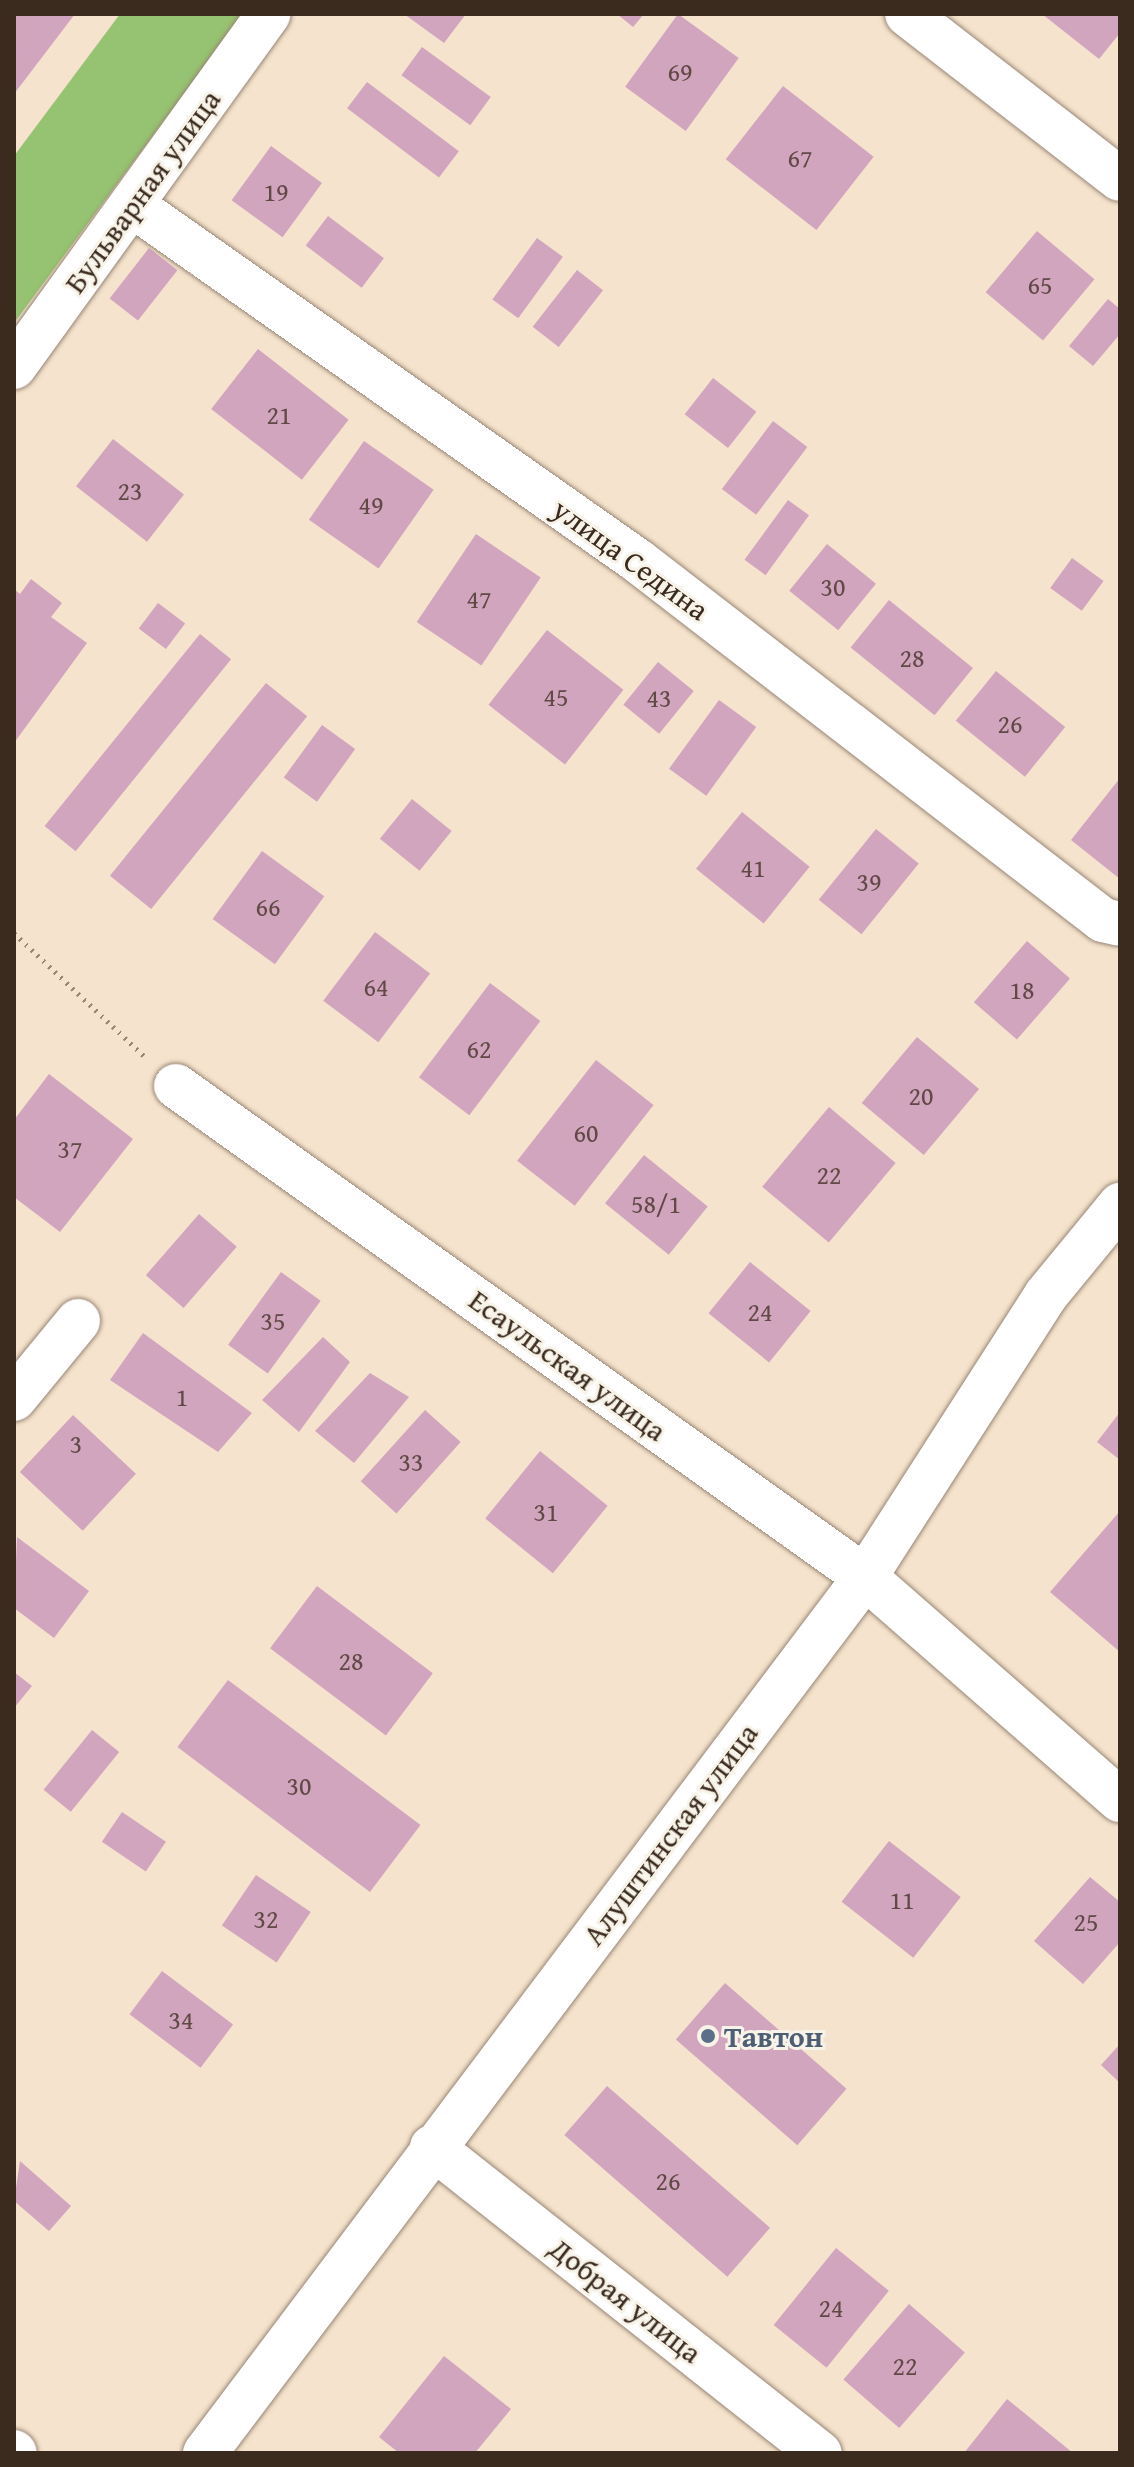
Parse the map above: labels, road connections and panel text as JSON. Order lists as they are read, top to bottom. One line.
{"streets":{"street":["Бульварная улица","улица Седина","Есаульская улица","Алуштинская улица","Добрая улица"]},"crossings":[["Бульварная улица","улица Седина"],["Есаульская улица","Алуштинская улица"],["Алуштинская улица","Добрая улица"]],"places":["Тавтон"],"house_numbers":["69","67","19","65","21","23","49","30","47","28","45","43","26","41","39","66","64","18","62","20","60","37","22","58/1","24","35","1","3","33","31","28","30","11","32","25","34","26","24","22"]}
